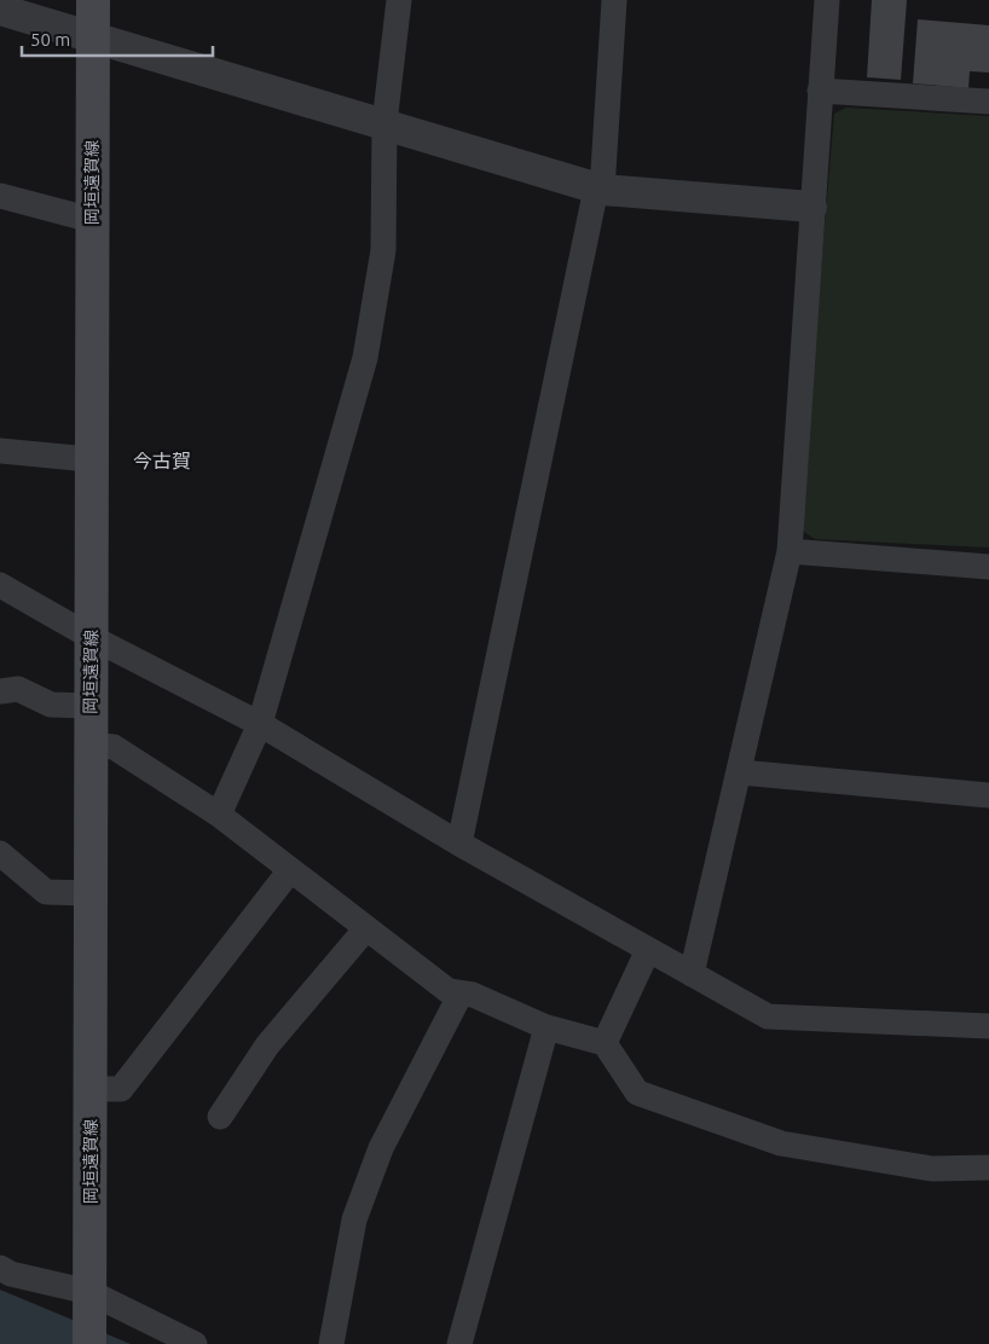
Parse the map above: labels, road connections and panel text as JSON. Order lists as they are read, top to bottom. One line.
{"streets":{"main road":["岡垣遠賀線"]},"districts":["今古賀"],"scale_bar":"50 m"}
